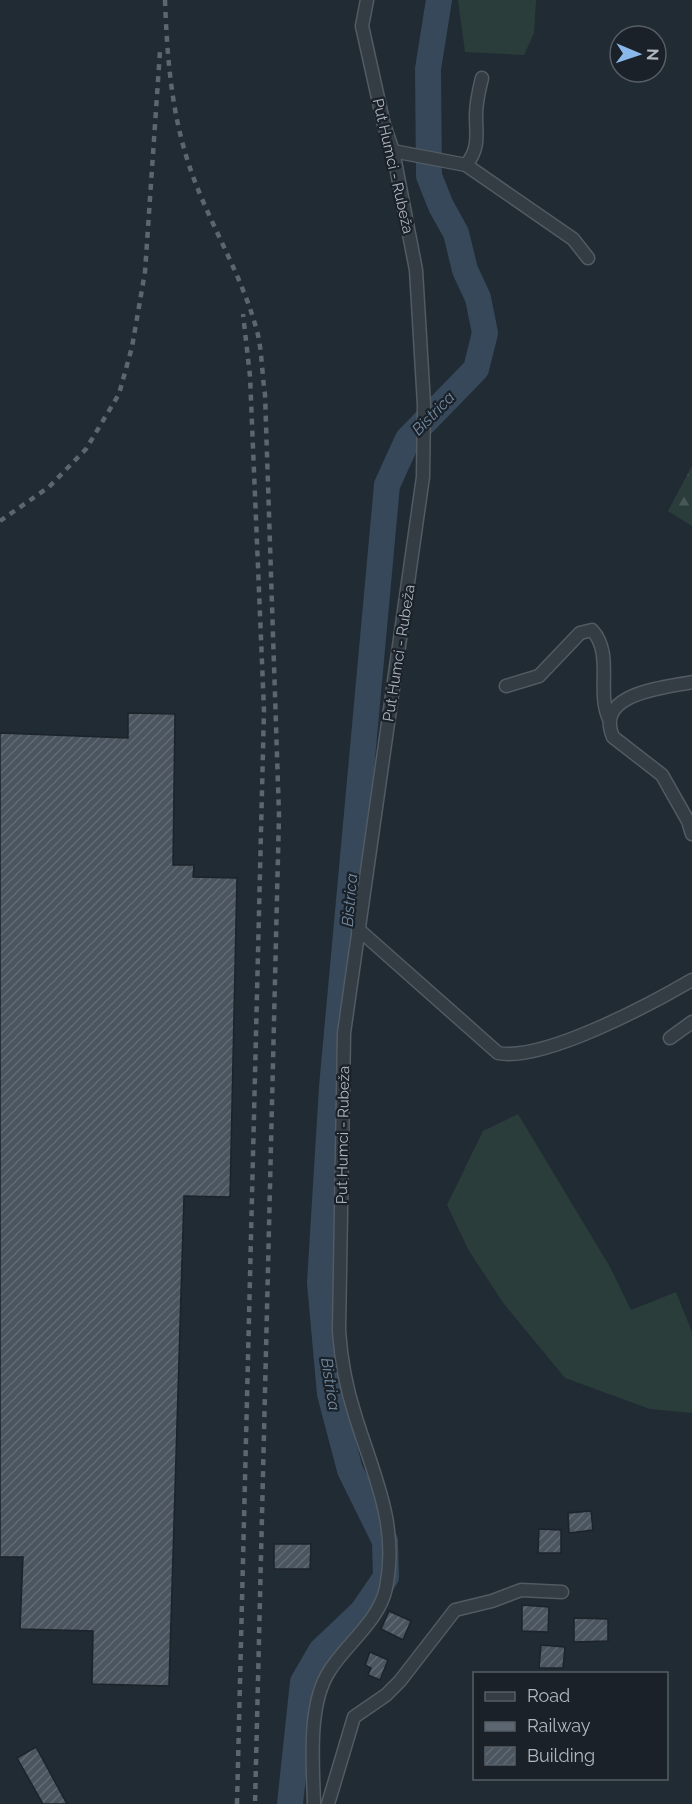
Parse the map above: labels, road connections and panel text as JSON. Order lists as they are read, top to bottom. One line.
{"streets":{"street":["Put Humci - Rubeža"]},"water":["Bistrica"],"legend":["Road","Railway","Building"],"north":"right"}
